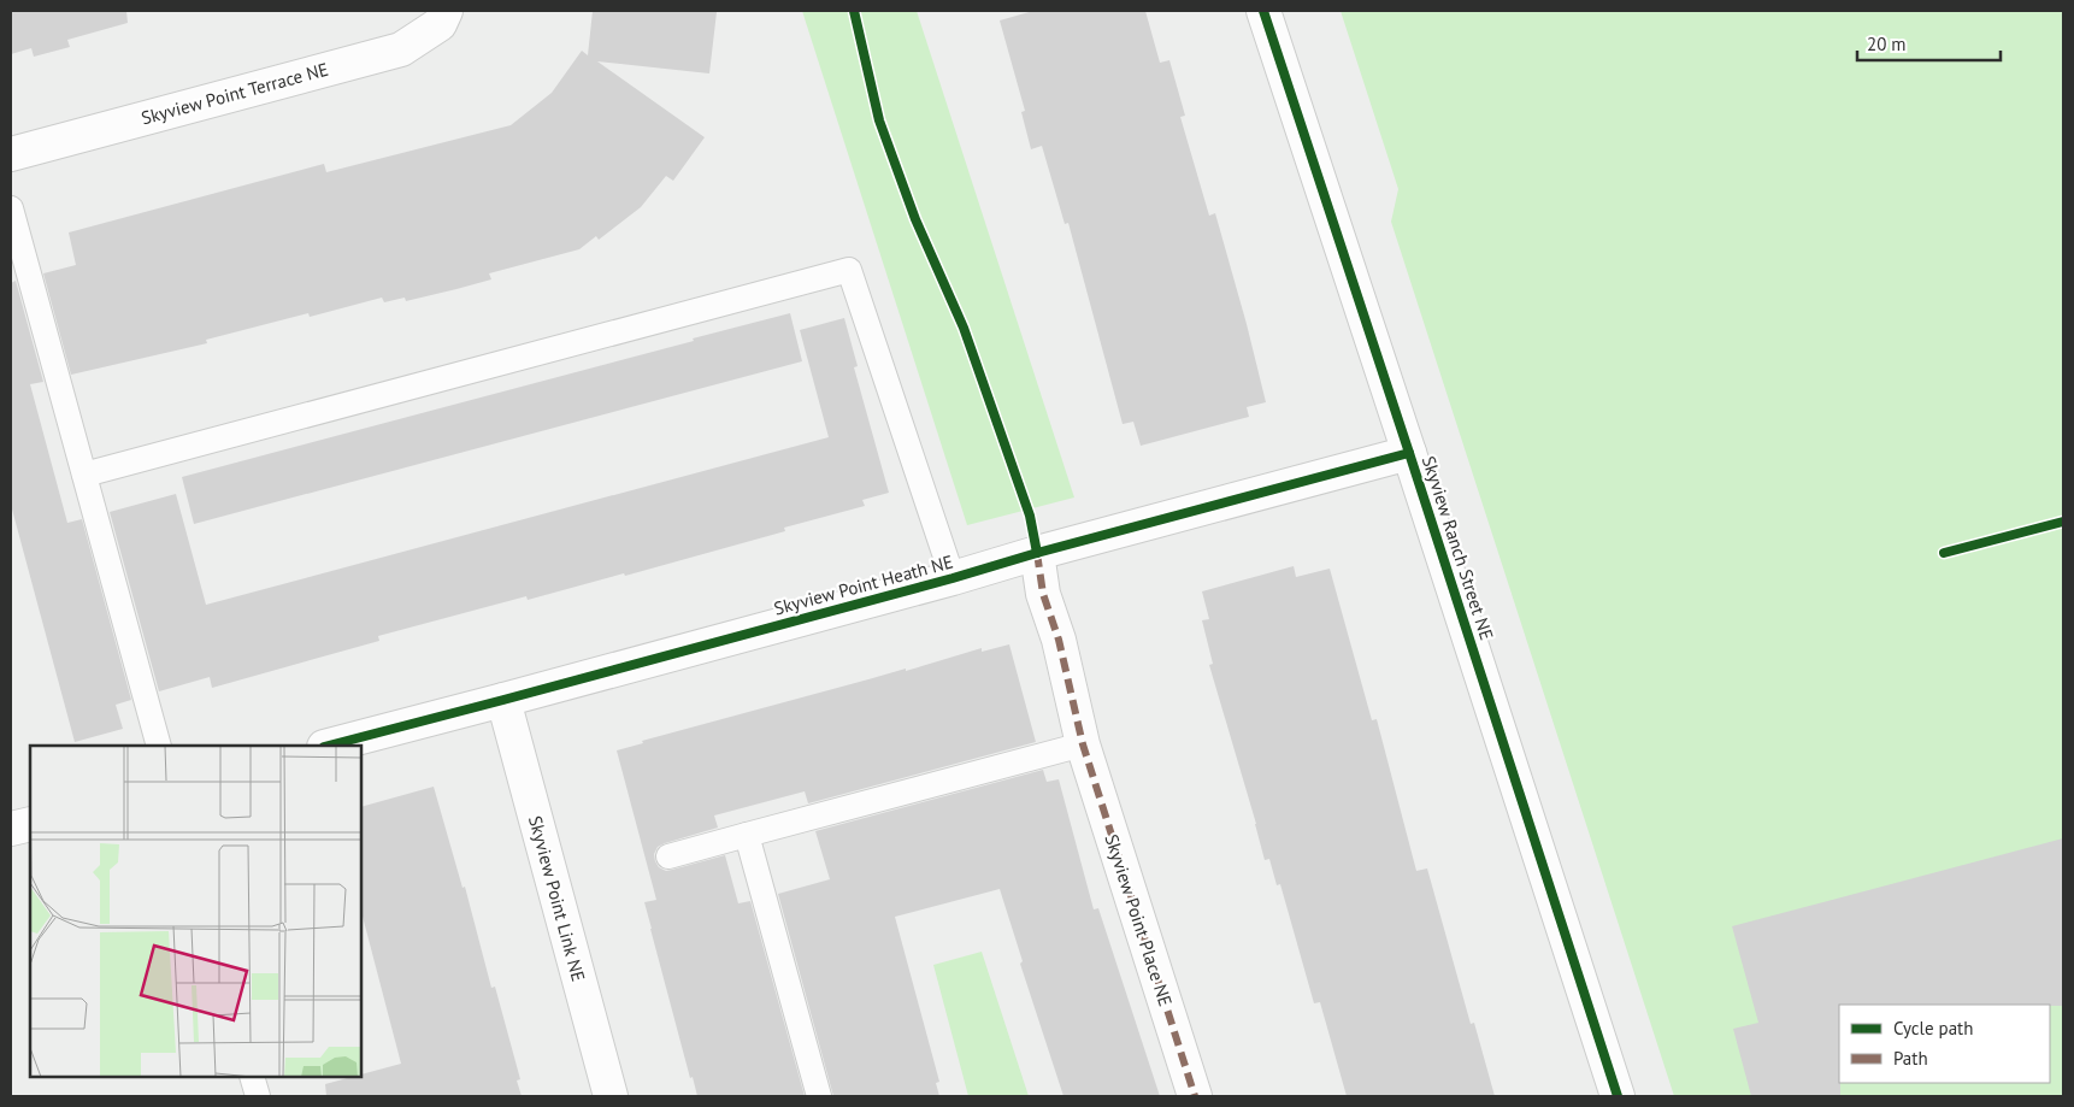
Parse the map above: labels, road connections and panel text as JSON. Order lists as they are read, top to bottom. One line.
{"streets":{"street":["Skyview Point Terrace NE","Skyview Ranch Street NE","Skyview Point Heath NE","Skyview Point Link NE","Skyview Point Place NE"]},"crossings":[["Skyview Ranch Street NE","Skyview Point Heath NE"],["Skyview Point Heath NE","Skyview Point Link NE"],["Skyview Point Heath NE","Skyview Point Place NE"]],"legend":["Cycle path","Path"],"scale_bar":"20 m"}
